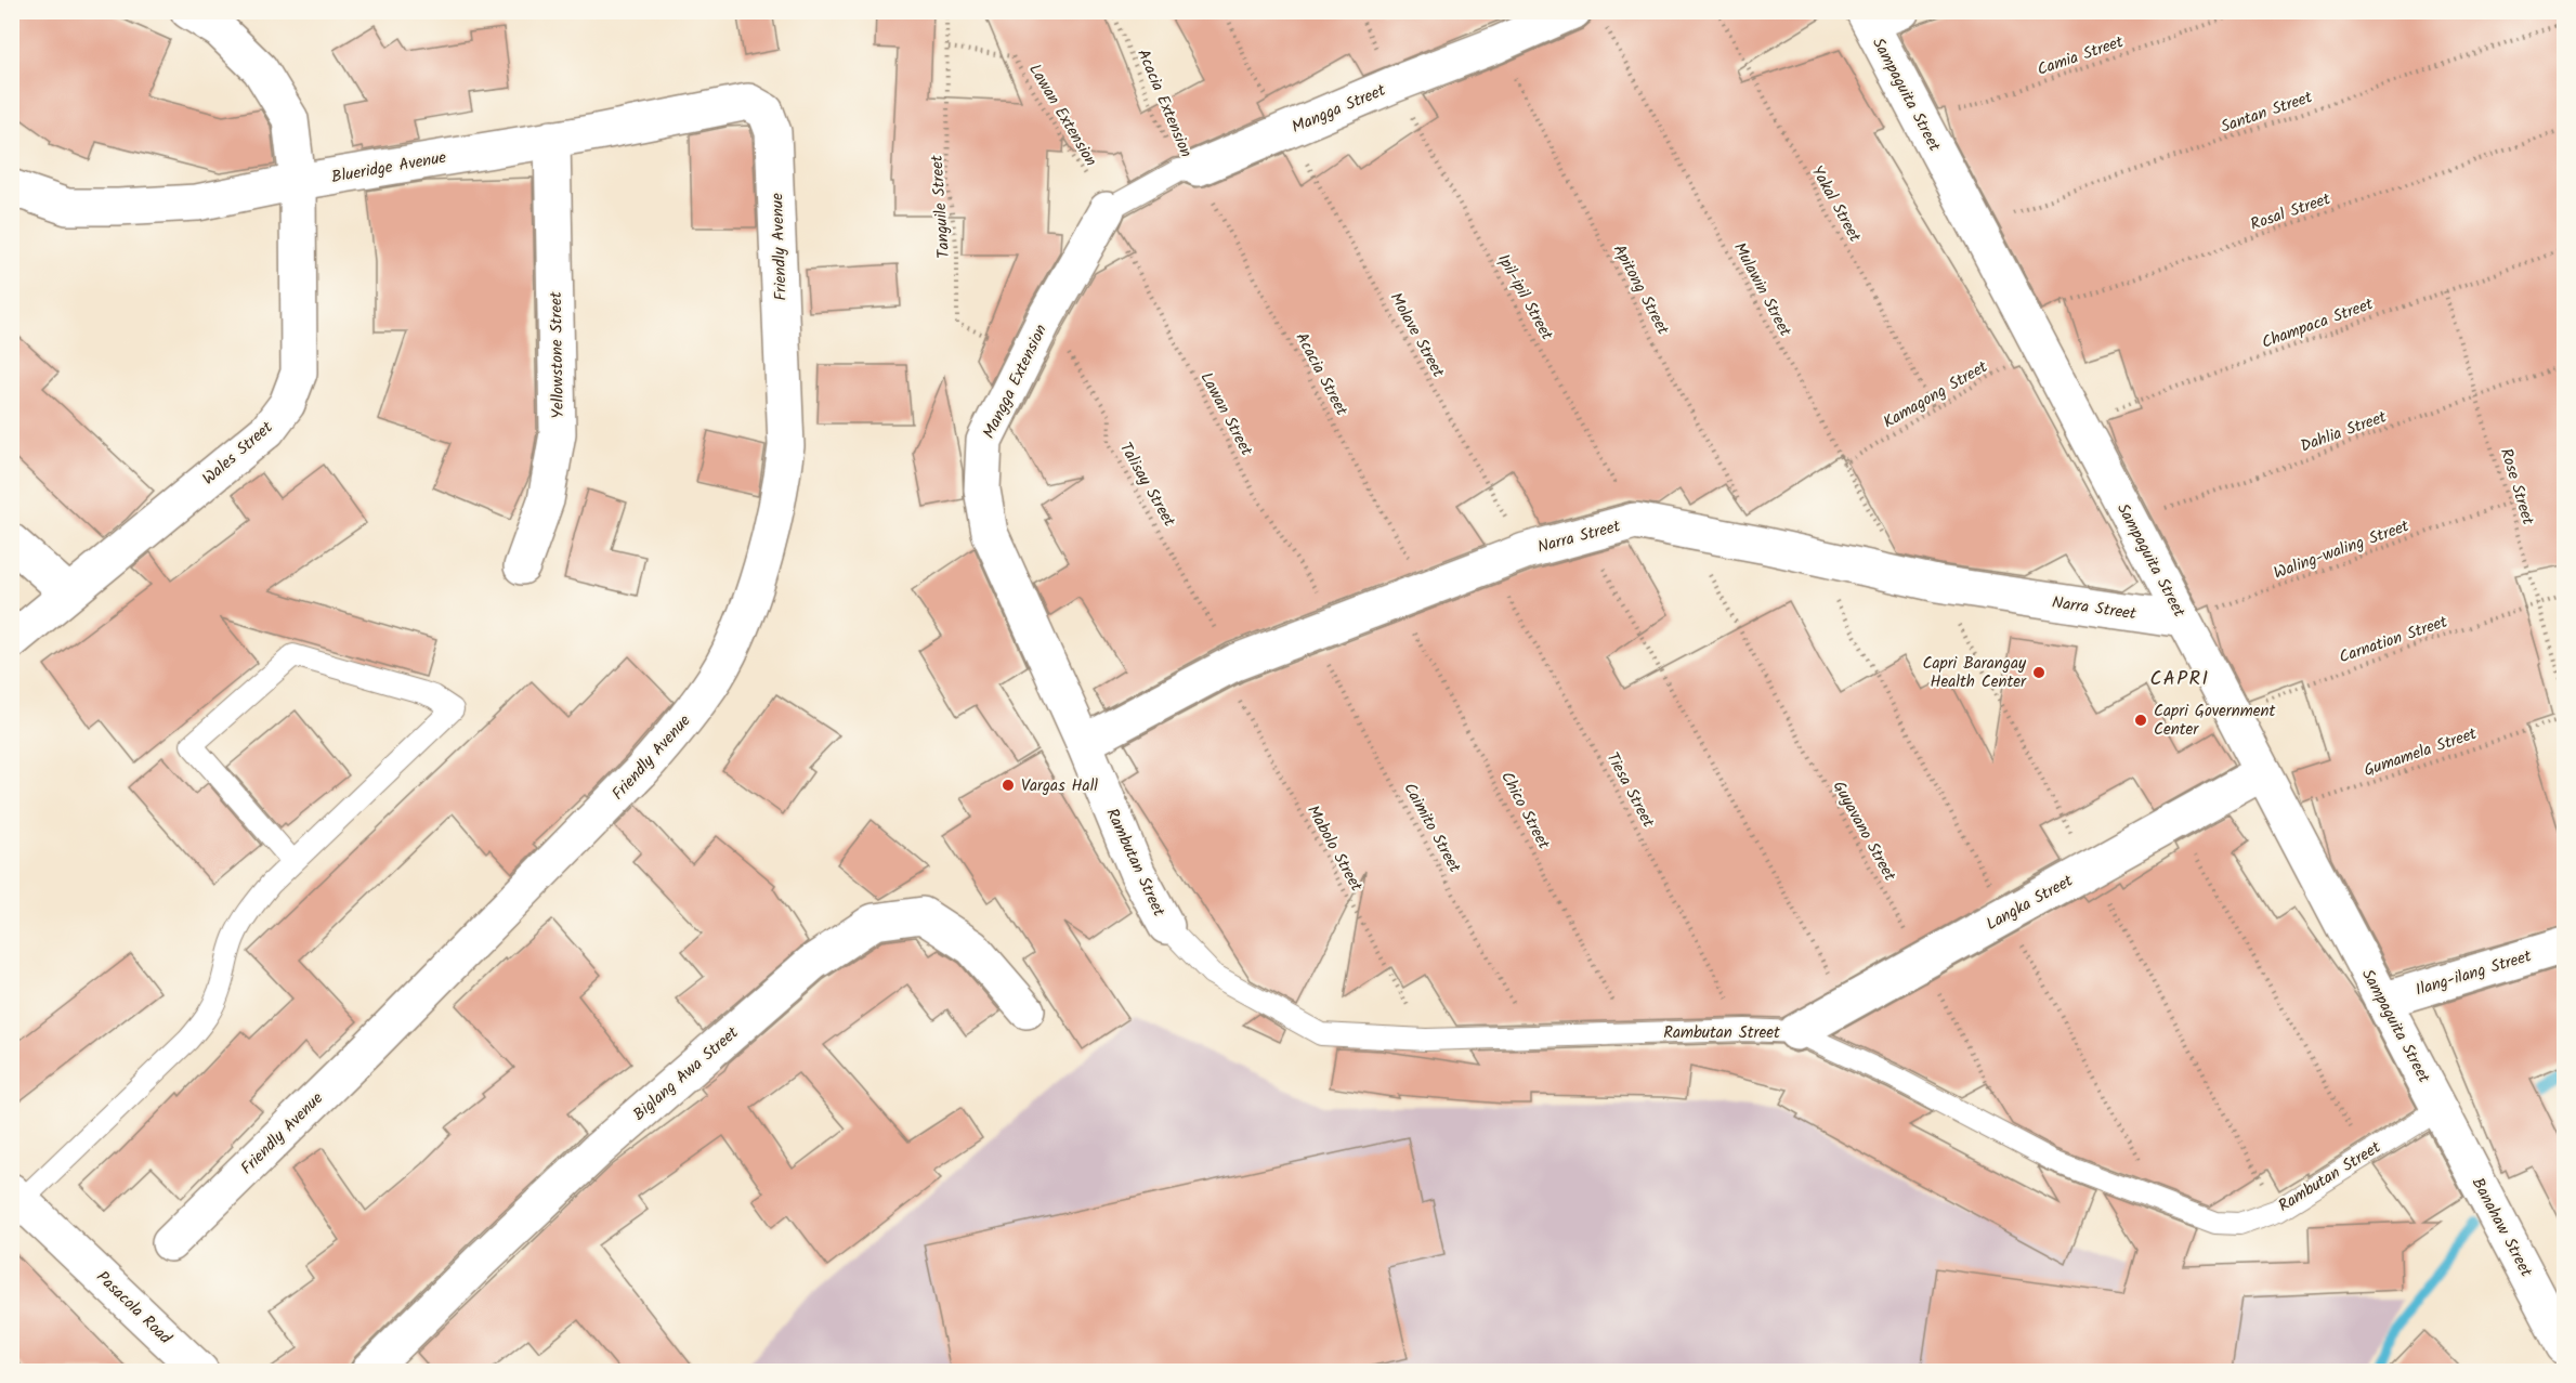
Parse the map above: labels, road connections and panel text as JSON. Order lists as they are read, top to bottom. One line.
{"streets":{"street":["Sampaguita Street","Mangga Street","Blueridge Avenue","Friendly Avenue","Yellowstone Street","Mangga Extension","Wales Street","Narra Street","Rambutan Street","Langka Street","Ilang-ilang Street","Biglang Awa Street","Banahaw Street","Pasacola Road"],"path":["Camia Street","Acacia Extension","Santan Street","Lawan Extension","Yakal Street","Tanguile Street","Rosal Street","Apitong Street","Mulawin Street","Ipil-ipil Street","Champaca Street","Molave Street","Acacia Street","Kamagong Street","Lawan Street","Dahlia Street","Talisay Street","Rose Street","Waling-waling Street","Carnation Street","Gumamela Street","Tiesa Street","Chico Street","Caimito Street","Guyavano Street","Mabolo Street"]},"crossings":[["Camia Street","Sampaguita Street"],["Sampaguita Street","Santan Street"],["Sampaguita Street","Rosal Street"],["Sampaguita Street","Champaca Street"],["Sampaguita Street","Kamagong Street"],["Sampaguita Street","Dahlia Street"],["Sampaguita Street","Narra Street"],["Sampaguita Street","Waling-waling Street"],["Sampaguita Street","Carnation Street"],["Sampaguita Street","Gumamela Street"],["Sampaguita Street","Rambutan Street"],["Sampaguita Street","Langka Street"],["Sampaguita Street","Ilang-ilang Street"],["Sampaguita Street","Banahaw Street"],["Acacia Extension","Mangga Street"],["Acacia Extension","Acacia Street"],["Mangga Street","Lawan Extension"],["Mangga Street","Apitong Street"],["Mangga Street","Mulawin Street"],["Mangga Street","Ipil-ipil Street"],["Mangga Street","Molave Street"],["Mangga Street","Acacia Street"],["Mangga Street","Mangga Extension"],["Mangga Street","Lawan Street"],["Lawan Extension","Tanguile Street"],["Lawan Extension","Mangga Extension"],["Lawan Extension","Lawan Street"],["Blueridge Avenue","Friendly Avenue"],["Blueridge Avenue","Yellowstone Street"],["Blueridge Avenue","Wales Street"],["Yakal Street","Kamagong Street"],["Tanguile Street","Mangga Extension"],["Apitong Street","Narra Street"],["Mulawin Street","Kamagong Street"],["Mulawin Street","Narra Street"],["Ipil-ipil Street","Narra Street"],["Champaca Street","Rose Street"],["Molave Street","Narra Street"],["Acacia Street","Narra Street"],["Acacia Street","Chico Street"],["Mangga Extension","Lawan Street"],["Mangga Extension","Talisay Street"],["Mangga Extension","Narra Street"],["Mangga Extension","Rambutan Street"],["Lawan Street","Narra Street"],["Lawan Street","Caimito Street"],["Dahlia Street","Rose Street"],["Talisay Street","Narra Street"],["Talisay Street","Mabolo Street"],["Rose Street","Waling-waling Street"],["Rose Street","Carnation Street"],["Narra Street","Waling-waling Street"],["Narra Street","Tiesa Street"],["Narra Street","Chico Street"],["Narra Street","Caimito Street"],["Narra Street","Guyavano Street"],["Narra Street","Mabolo Street"],["Narra Street","Rambutan Street"],["Tiesa Street","Rambutan Street"],["Chico Street","Rambutan Street"],["Caimito Street","Rambutan Street"],["Guyavano Street","Rambutan Street"],["Guyavano Street","Langka Street"],["Mabolo Street","Rambutan Street"],["Rambutan Street","Langka Street"],["Rambutan Street","Banahaw Street"]],"districts":["CAPRI"],"places":["Capri Barangay Health Center","Capri Government Center","Vargas Hall"]}
